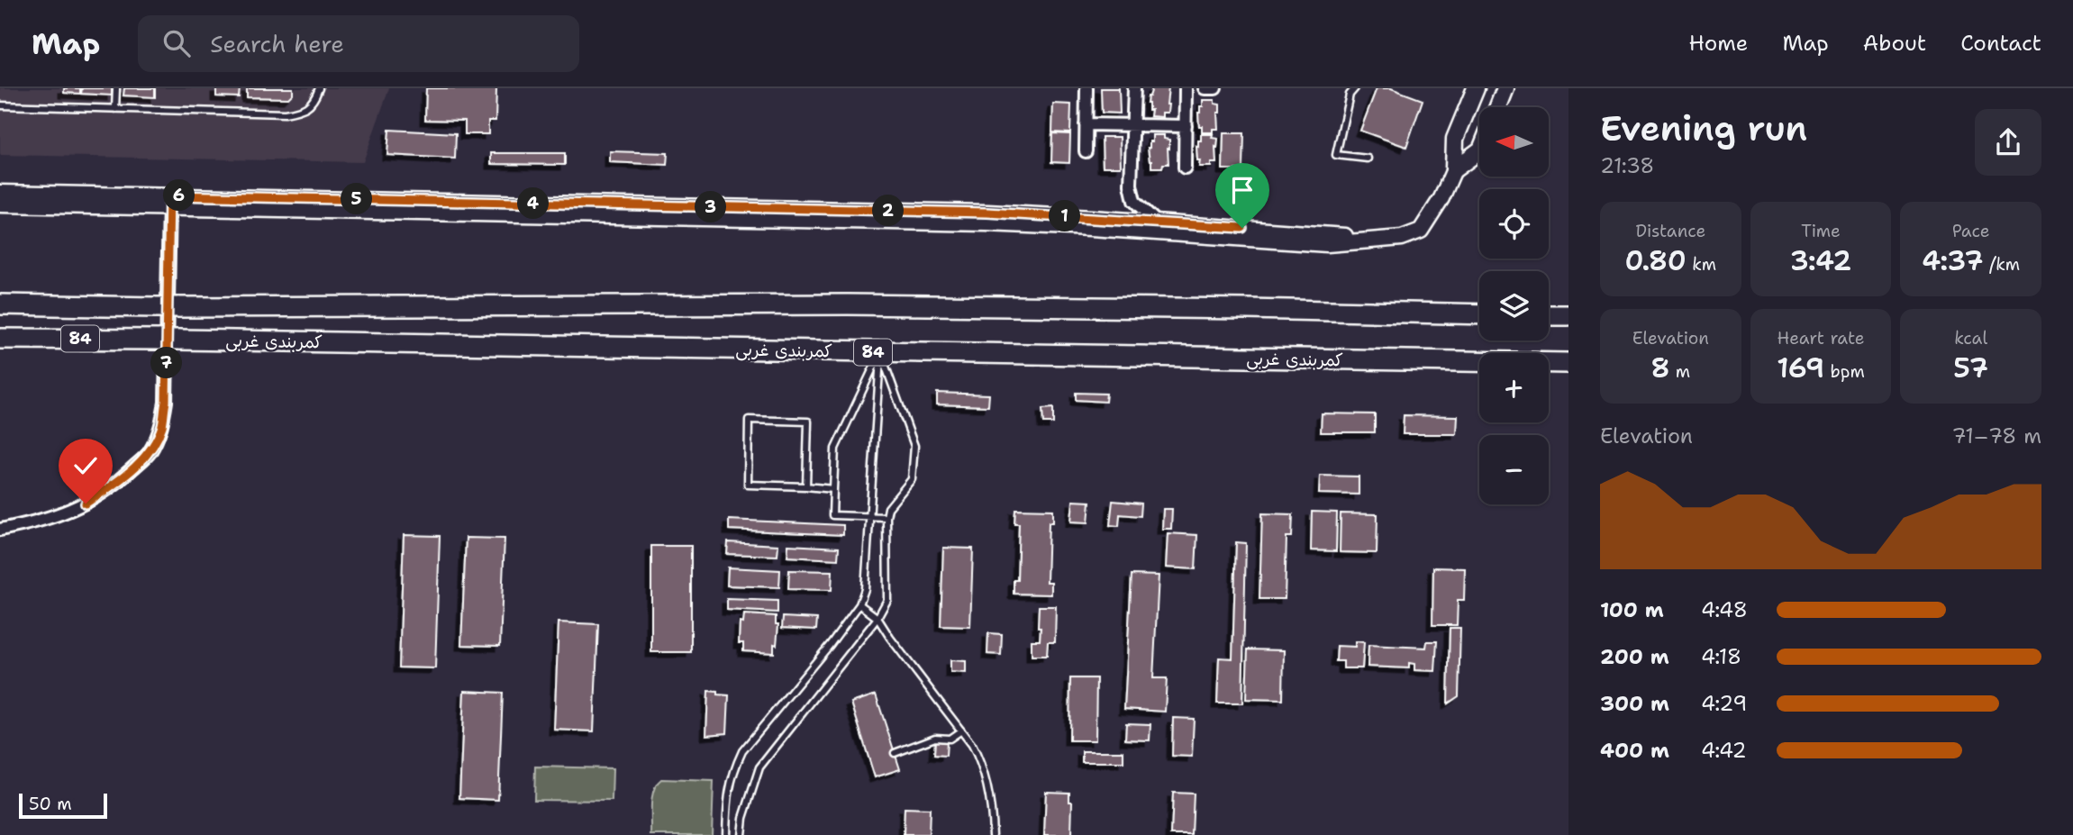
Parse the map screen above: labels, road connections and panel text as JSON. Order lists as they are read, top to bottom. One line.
{"streets":{"highway":["84","کمربندی غربی"]},"scale_bar":"50 m","north":"left","page":{"header":"Map","search":"Search here","nav":["Home","Map","About","Contact"],"heading":["Evening run","21:38"],"map_buttons":["+","−"],"pins":["6","5","4","3","2","1","7"],"stats":[["Distance","0.80 km"],["Time","3:42"],["Pace","4:37 /km"],["Elevation","8 m"],["Heart rate","169 bpm"],["kcal","57"]],"chart":["Elevation","71–78 m"],"list":[{"name":"100 m","note":"4:48"},{"name":"200 m","note":"4:18"},{"name":"300 m","note":"4:29"},{"name":"400 m","note":"4:42"}],"scale":"50 m"}}
